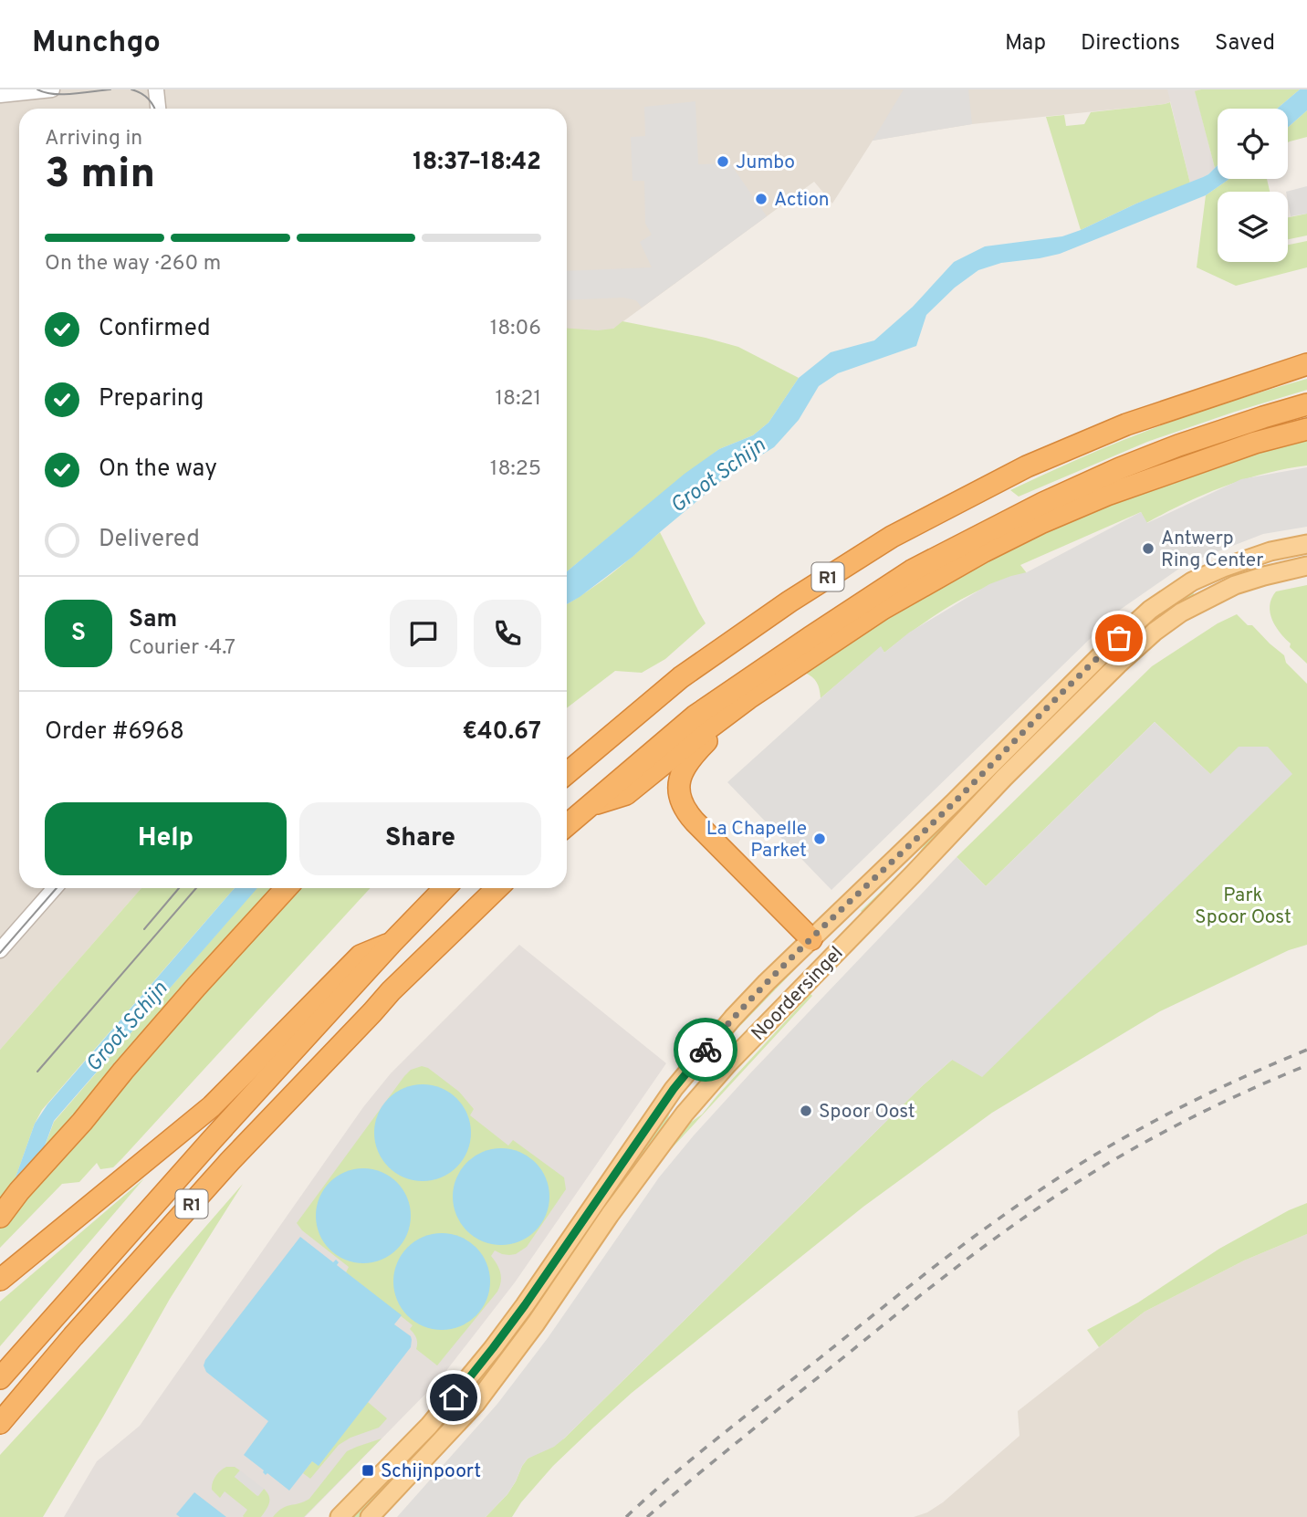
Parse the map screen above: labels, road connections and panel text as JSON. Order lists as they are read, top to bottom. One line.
{"streets":{"highway":["R1"],"main road":["Noordersingel"]},"water":["Groot Schijn"],"parks":["Park Spoor Oost"],"places":{"other":["Jumbo","Action","Antwerp Ring Center","La Chapelle Parket","Spoor Oost"],"transit":["Schijnpoort"]},"page":{"header":"Munchgo","nav":["Map","Directions","Saved"],"heading":["3 min","Arriving in","18:37–18:42"],"panel":["Sam","Courier · 4.7","Order #6968","€40.67"],"bar":"On the way · 260 m","list":[["Confirmed","18:06"],["Preparing","18:21"],["On the way","18:25"],"Delivered"],"round":"S","buttons":["Help","Share"]}}
